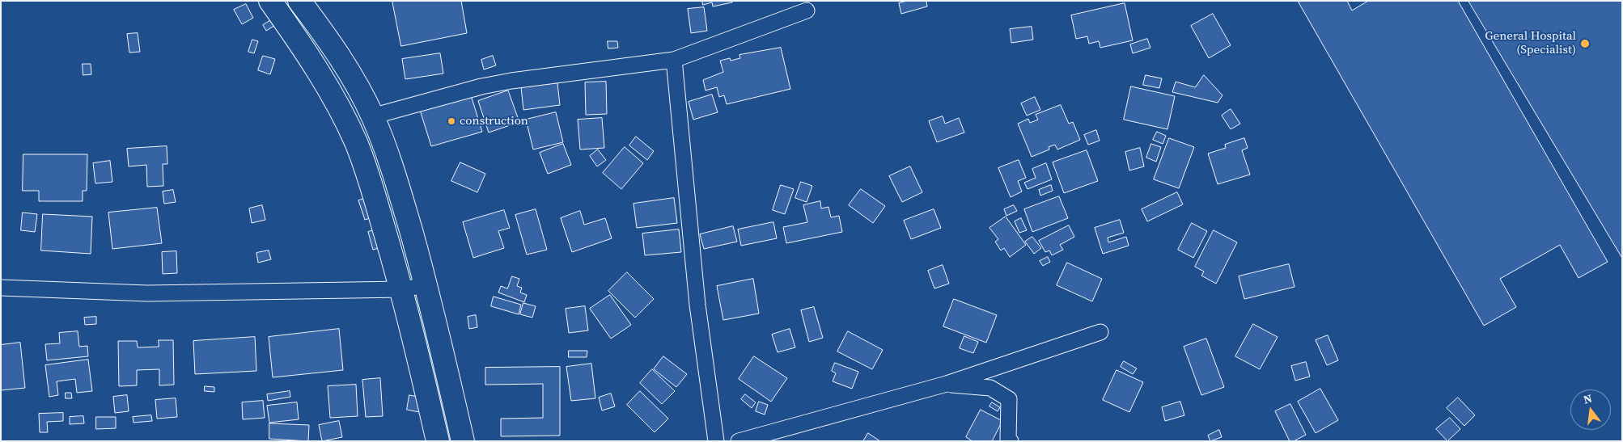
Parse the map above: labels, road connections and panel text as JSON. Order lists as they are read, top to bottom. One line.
{"places":["General Hospital (Specialist)","construction"],"north":"top"}
